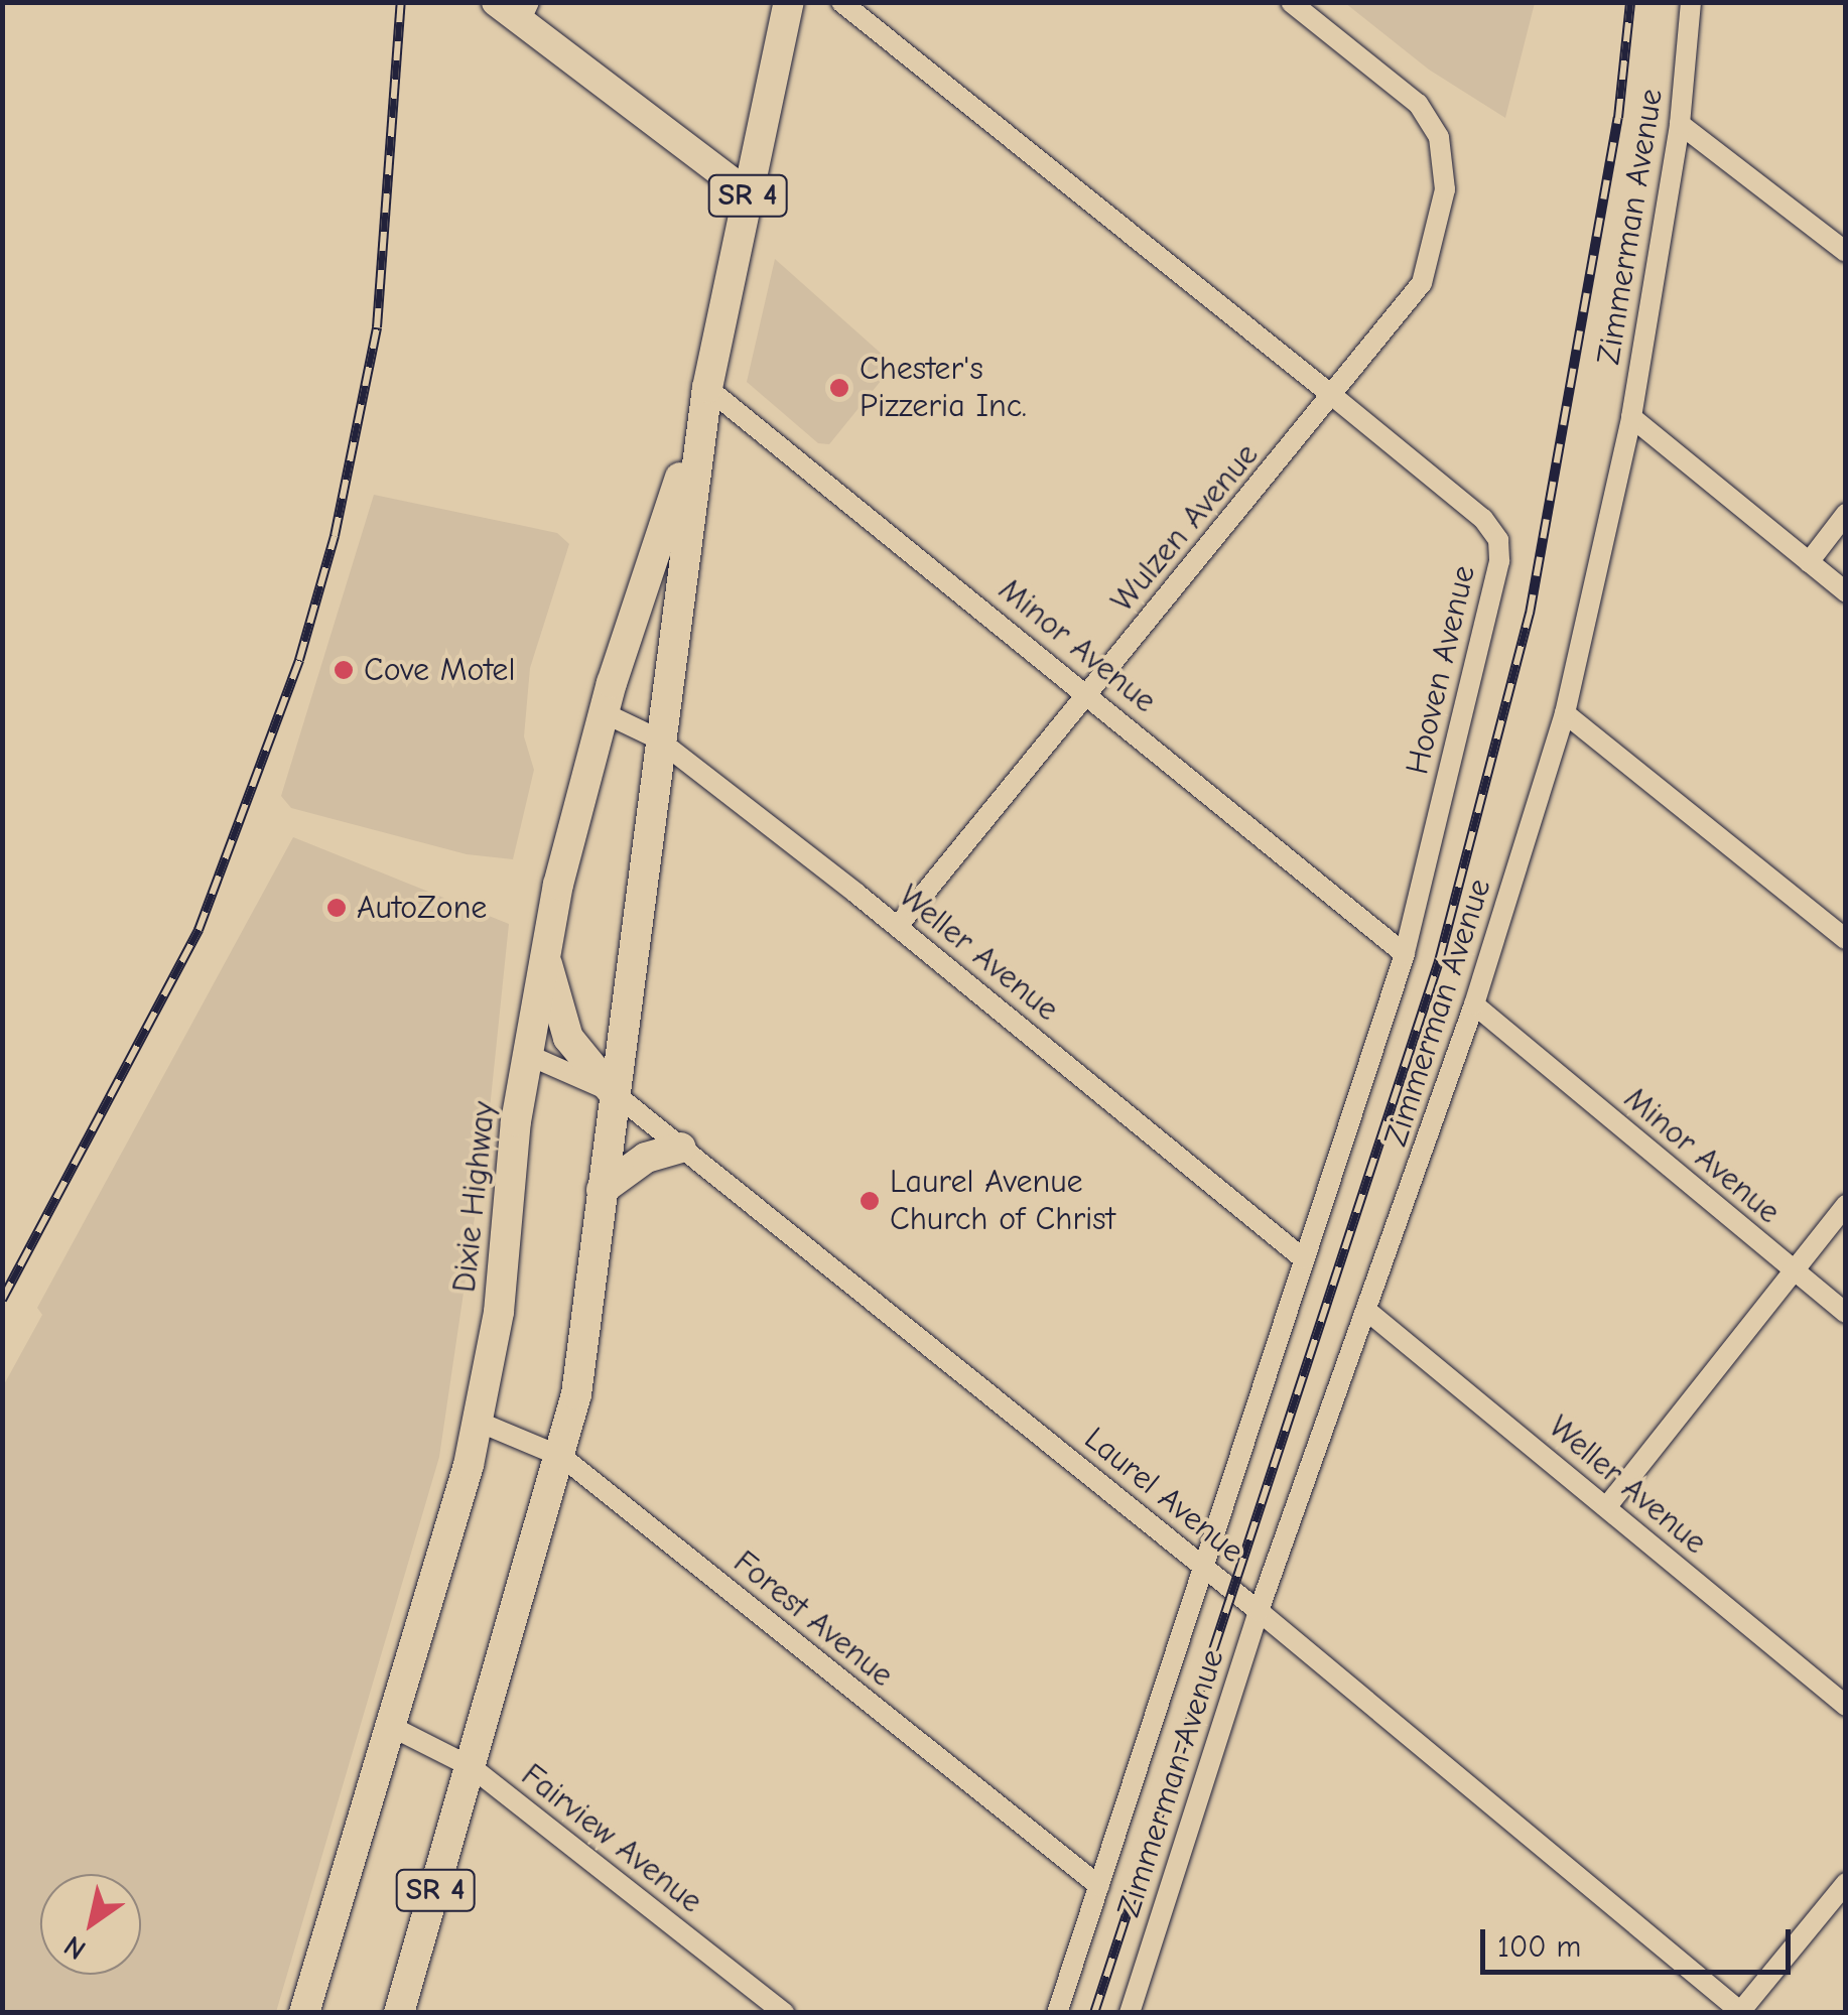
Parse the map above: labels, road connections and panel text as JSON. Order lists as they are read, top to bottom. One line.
{"streets":{"main road":["SR 4","Dixie Highway"],"street":["Zimmerman Avenue","Wulzen Avenue","Minor Avenue","Hooven Avenue","Weller Avenue","Laurel Avenue","Forest Avenue","Fairview Avenue"]},"crossings":[["Zimmerman Avenue","Minor Avenue"],["Zimmerman Avenue","Hooven Avenue"],["Zimmerman Avenue","Weller Avenue"],["Zimmerman Avenue","Laurel Avenue"],["Zimmerman Avenue","Forest Avenue"],["Wulzen Avenue","Minor Avenue"],["Wulzen Avenue","Hooven Avenue"],["Wulzen Avenue","Weller Avenue"],["Minor Avenue","Hooven Avenue"],["Minor Avenue","Dixie Highway"],["Hooven Avenue","Weller Avenue"],["Hooven Avenue","Laurel Avenue"],["Weller Avenue","Dixie Highway"],["Dixie Highway","Laurel Avenue"],["Dixie Highway","Forest Avenue"],["Dixie Highway","Fairview Avenue"]],"places":["Chester's Pizzeria Inc.","Cove Motel","AutoZone","Laurel Avenue Church of Christ"],"scale_bar":"100 m","north":"bottom left"}
